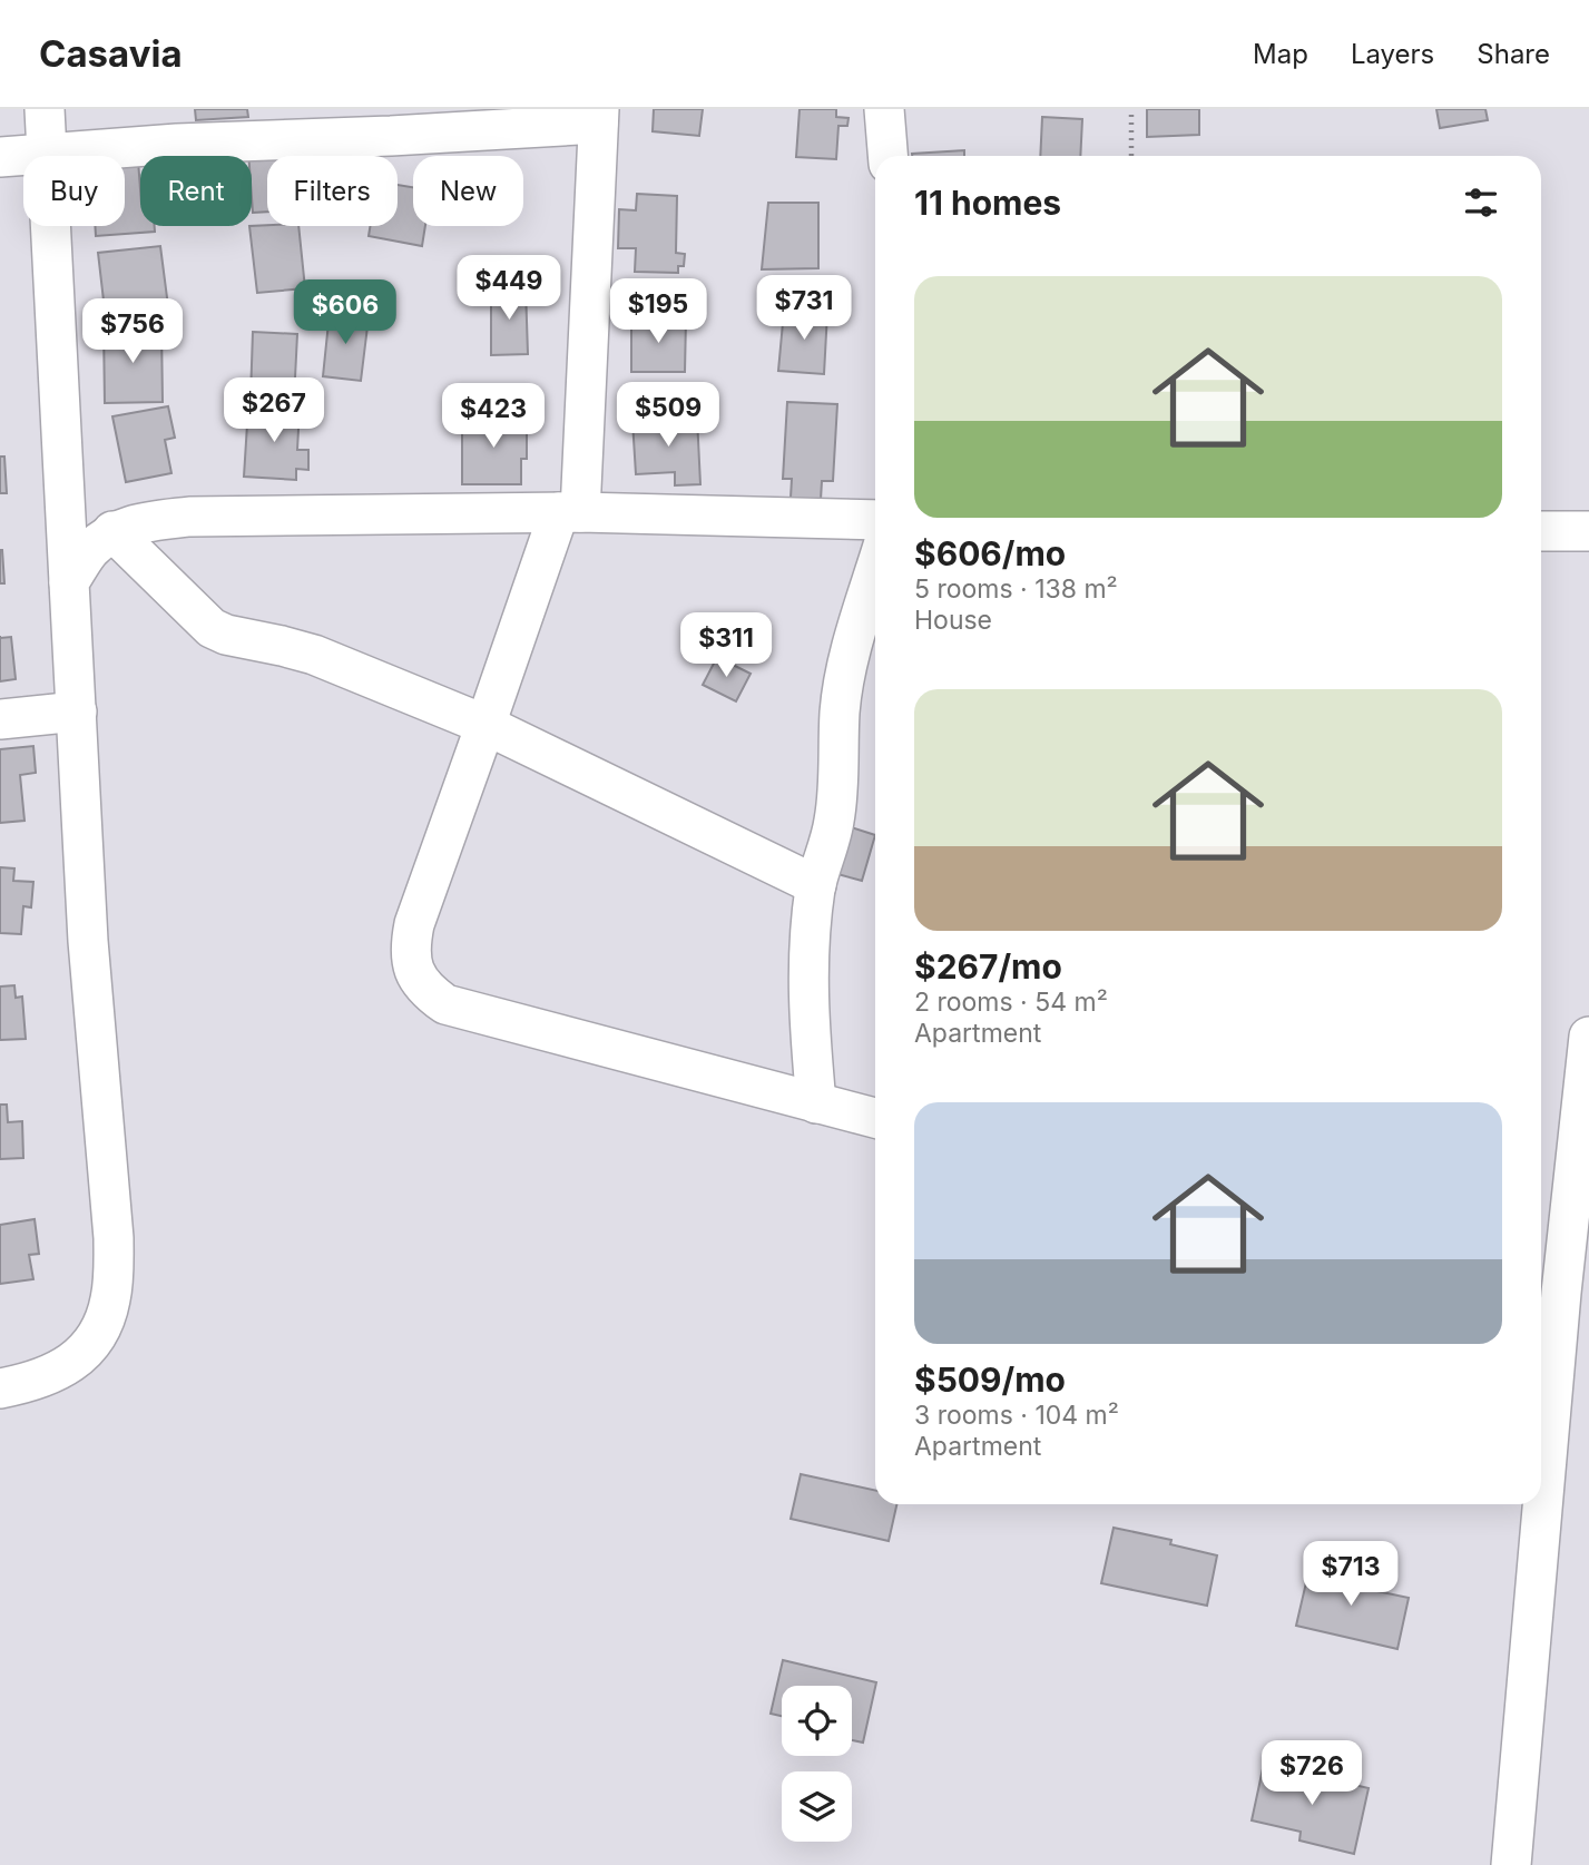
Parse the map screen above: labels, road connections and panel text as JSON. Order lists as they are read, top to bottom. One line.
{"page":{"header":"Casavia","nav":["Map","Layers","Share"],"chip":["Buy","Rent","Filters","New"],"heading":"11 homes","list":[{"name":"$606/mo","note":"5 rooms · 138 m² · House"},{"name":"$267/mo","note":"2 rooms · 54 m² · Apartment"},{"name":"$509/mo","note":"3 rooms · 104 m² · Apartment"}],"price":["$449","$731","$195","$606","$756","$267","$509","$423","$311","$713","$726"]}}
